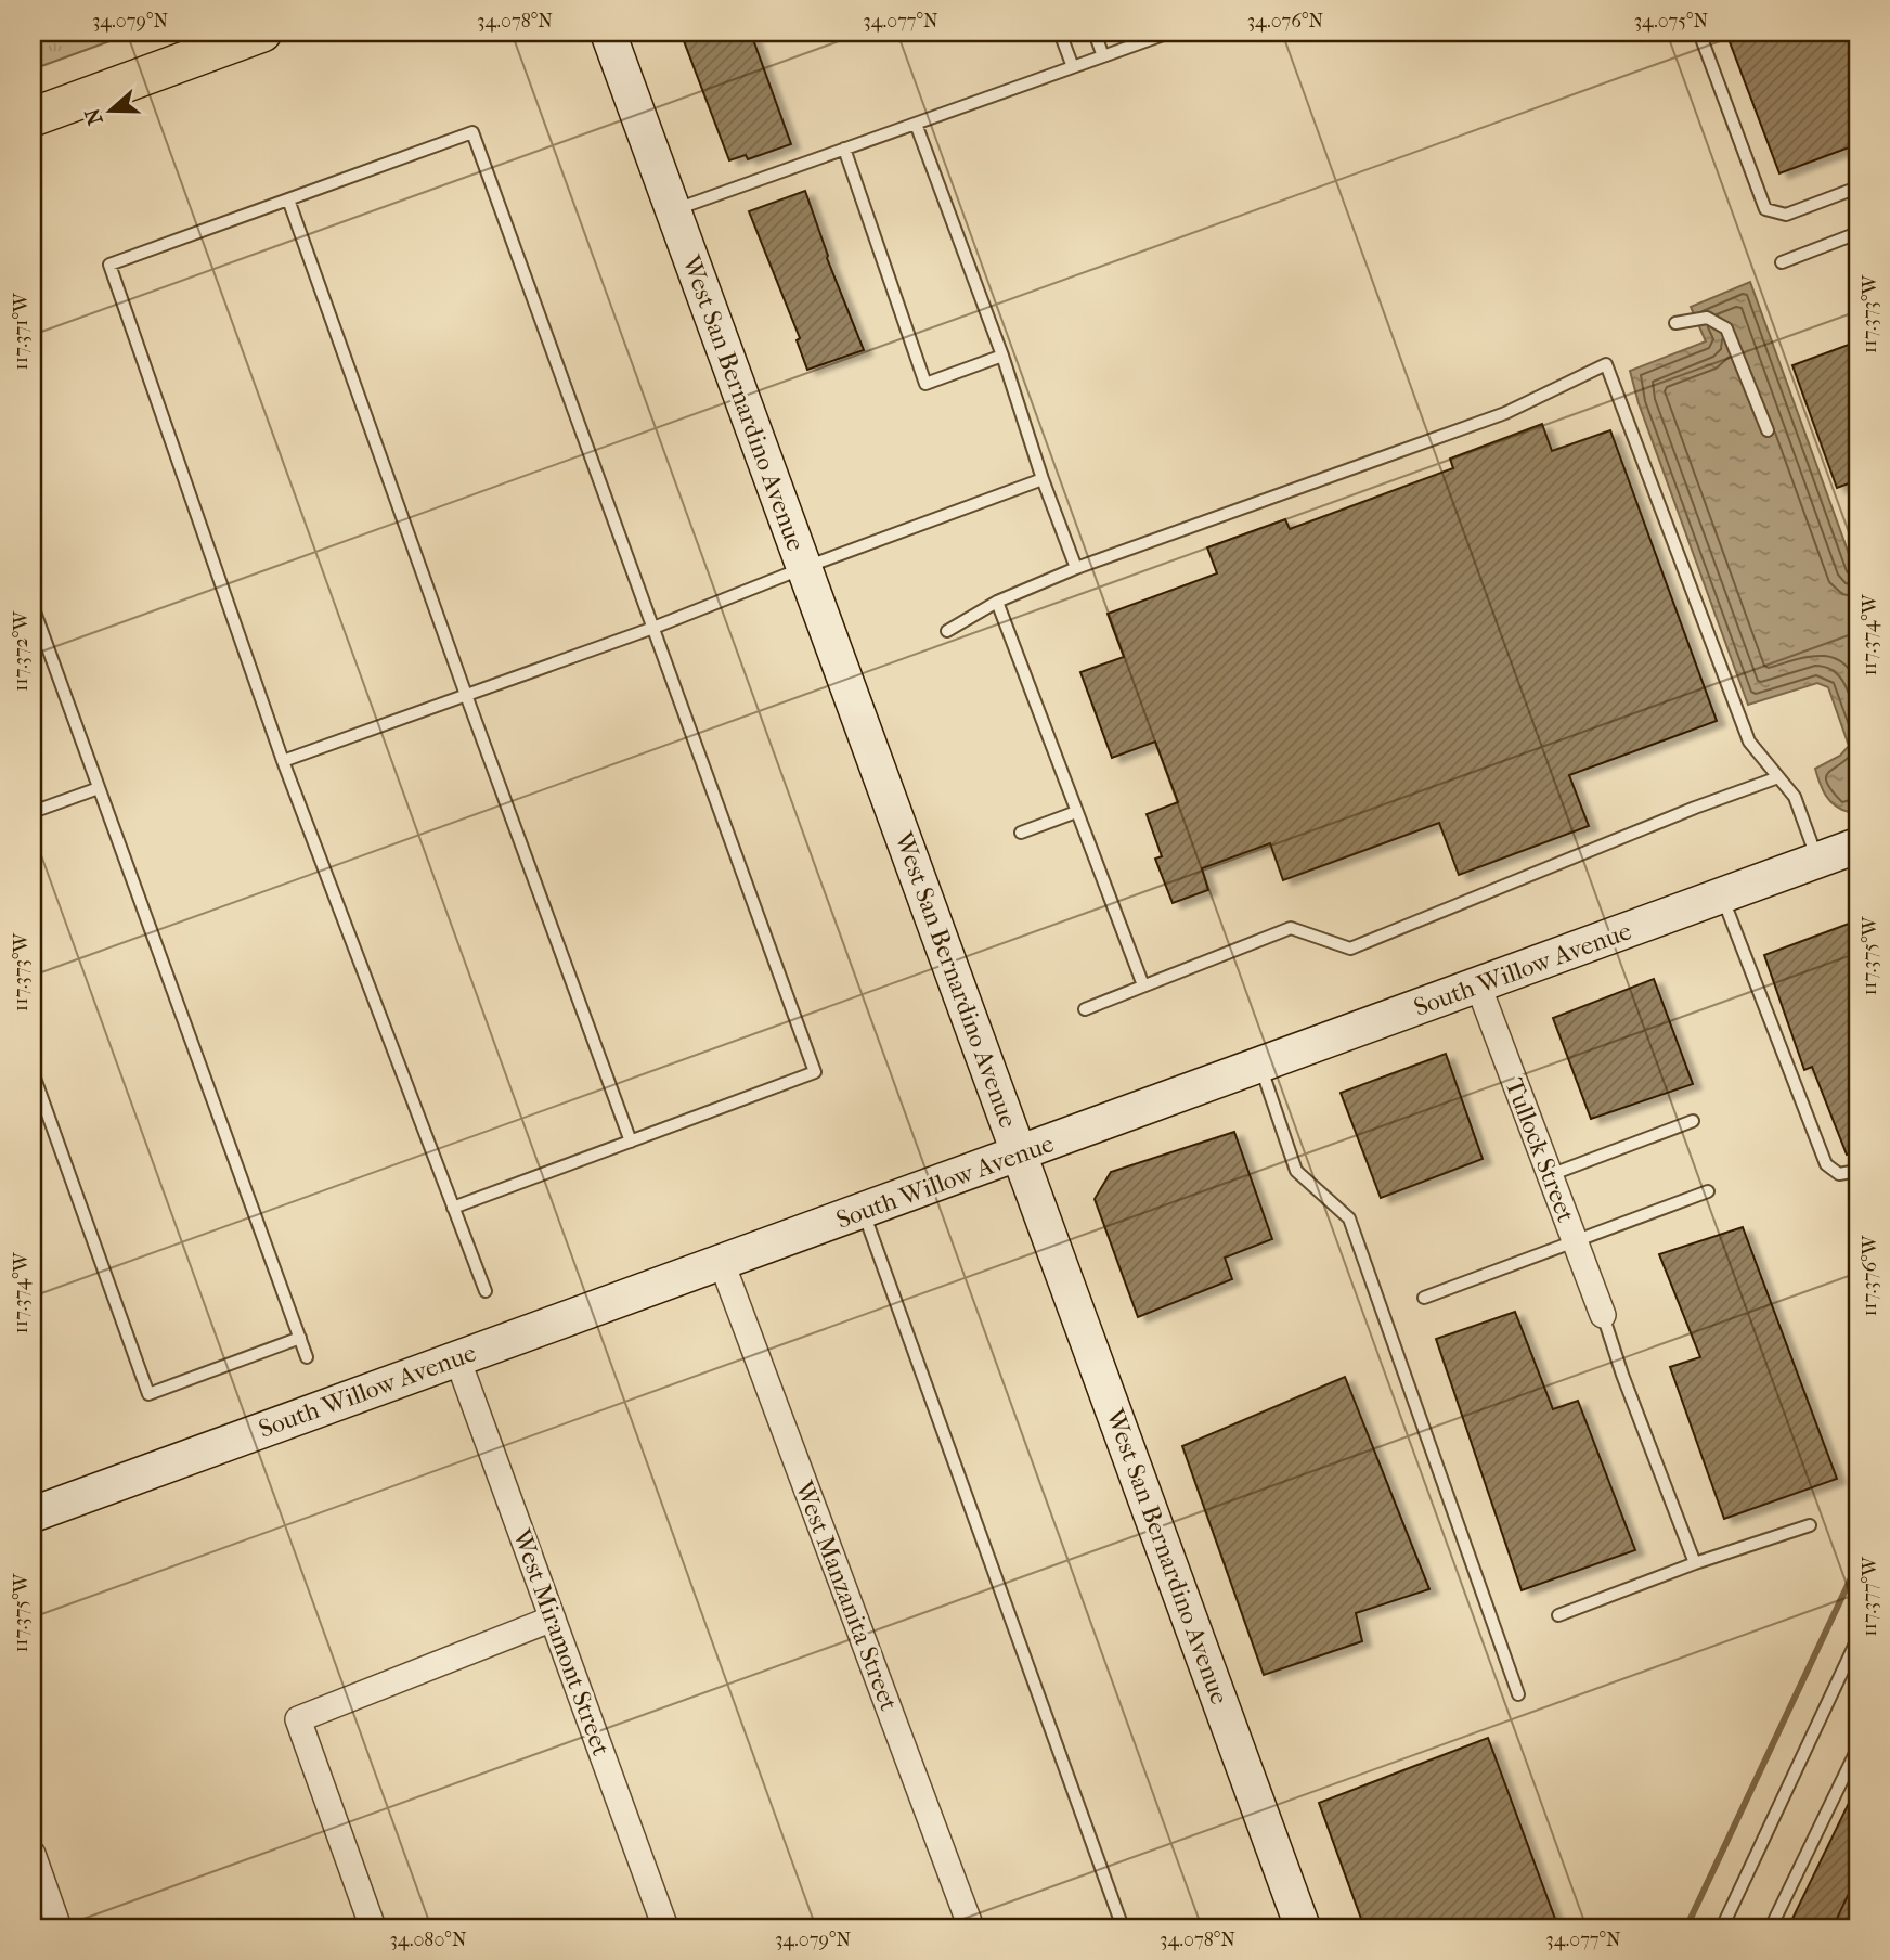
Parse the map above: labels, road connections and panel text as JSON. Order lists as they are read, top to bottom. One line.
{"streets":{"main road":["West San Bernardino Avenue","South Willow Avenue"],"street":["Tullock Street","West Manzanita Street","West Miramont Street"]},"crossings":[["West San Bernardino Avenue","South Willow Avenue"],["South Willow Avenue","Tullock Street"],["South Willow Avenue","West Manzanita Street"],["South Willow Avenue","West Miramont Street"]],"north":"left","coordinates":["34.079°N","34.078°N","34.077°N","34.076°N","34.075°N","117.373°W","117.371°W","117.374°W","117.372°W","117.375°W","117.376°W","117.377°W","34.080°N"]}
